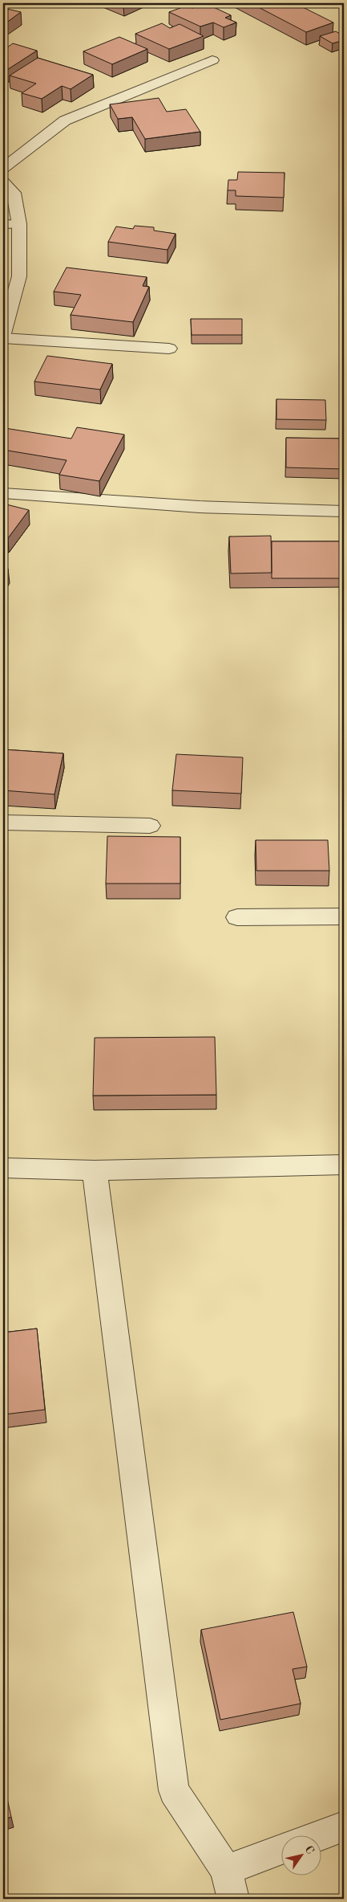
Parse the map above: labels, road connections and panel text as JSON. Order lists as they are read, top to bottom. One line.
{"north":"top right"}
